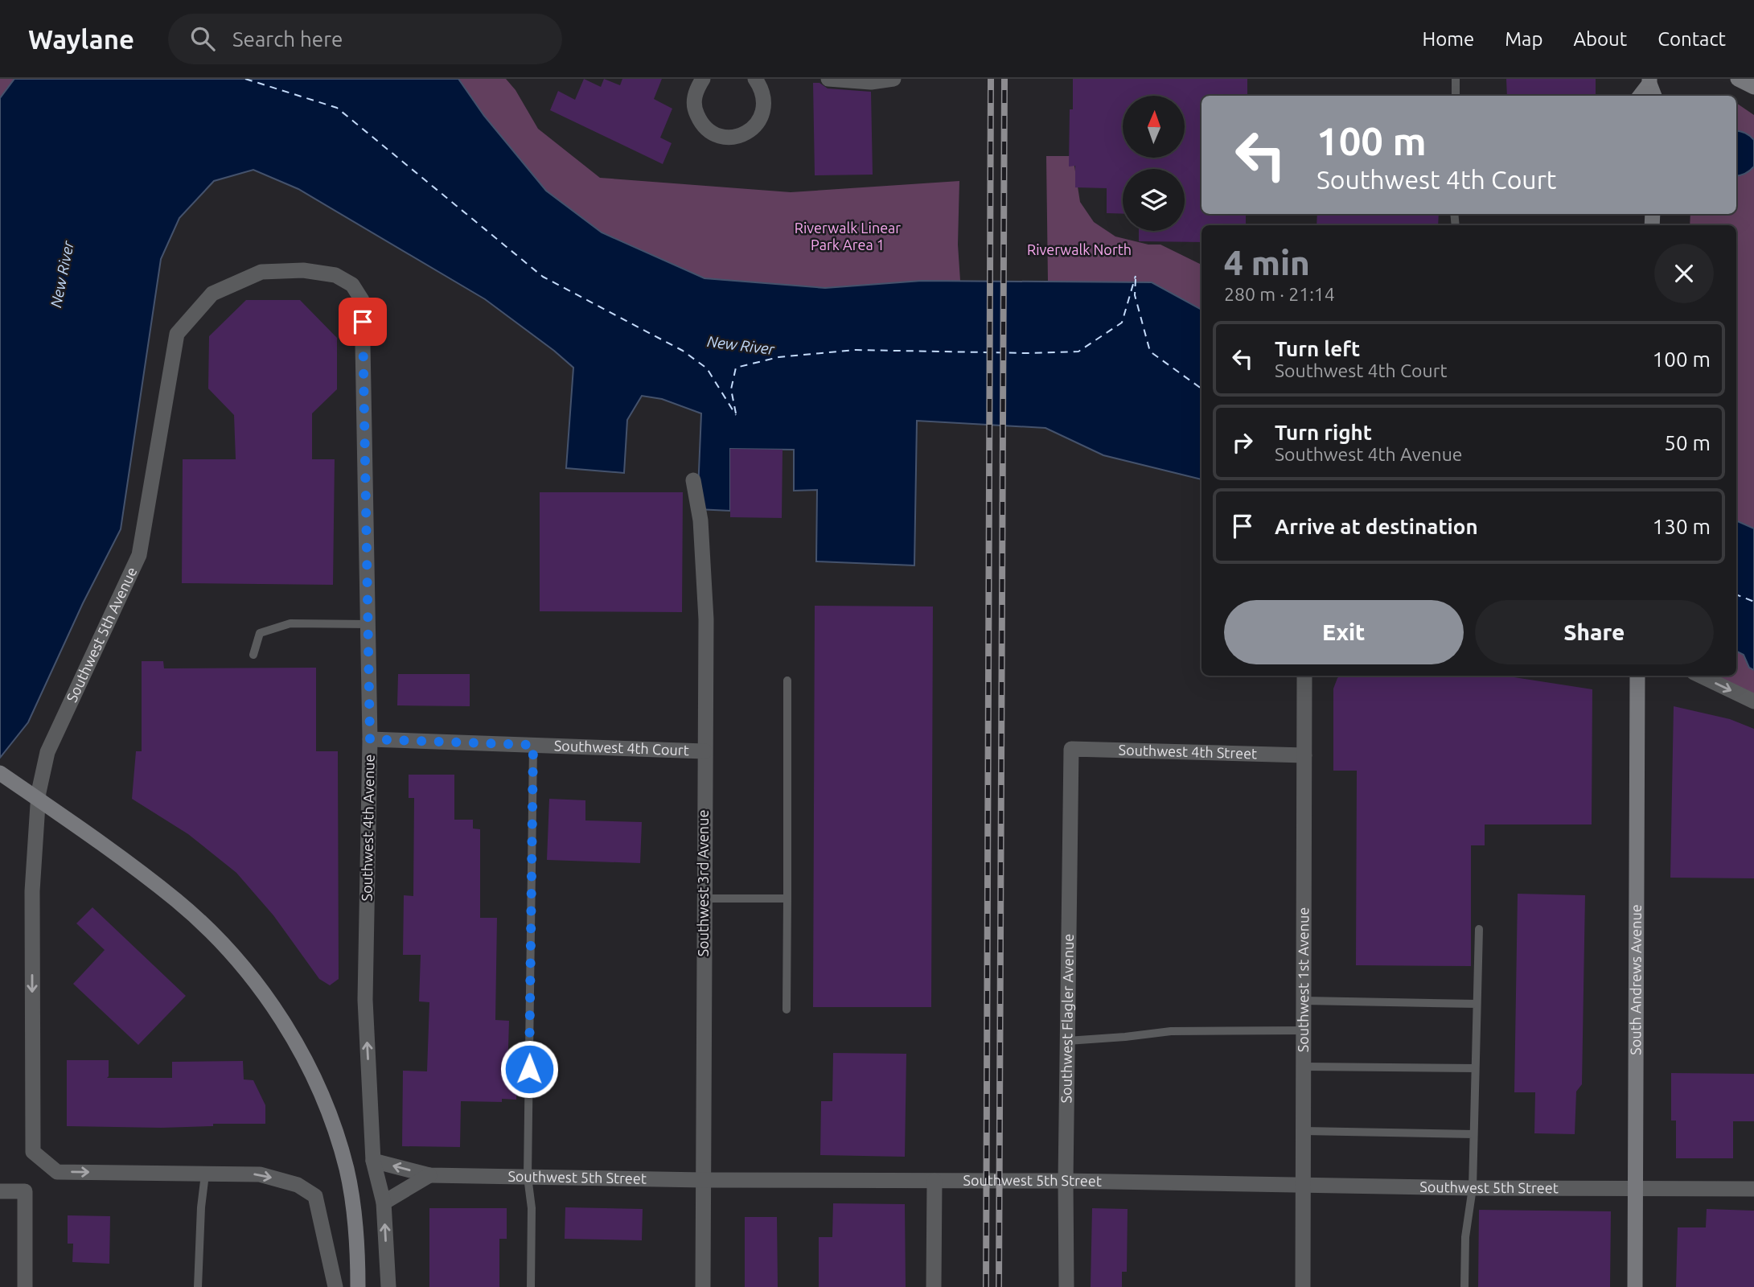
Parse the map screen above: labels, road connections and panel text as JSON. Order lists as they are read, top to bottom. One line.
{"streets":{"main road":["South Andrews Avenue"],"street":["Southwest 5th Avenue","Southwest 4th Court","Southwest 4th Street","Southwest 4th Avenue","Southwest 3rd Avenue","Southwest 1st Avenue","Southwest Flagler Avenue","Southwest 5th Street"]},"crossings":[["Southwest 5th Avenue","Southwest 4th Avenue"],["Southwest 4th Court","Southwest 4th Avenue"],["Southwest 4th Court","Southwest 3rd Avenue"],["Southwest 4th Street","Southwest 1st Avenue"],["Southwest 4th Street","Southwest Flagler Avenue"],["Southwest 4th Avenue","Southwest 5th Street"],["Southwest 3rd Avenue","Southwest 5th Street"],["Southwest 1st Avenue","Southwest 5th Street"],["South Andrews Avenue","Southwest 5th Street"],["Southwest Flagler Avenue","Southwest 5th Street"]],"one_way":["Southwest 4th Avenue"],"water":["New River"],"parks":["Riverwalk Linear Park Area 1","Riverwalk North"],"north":"top","page":{"header":"Waylane","search":"Search here","nav":["Home","Map","About","Contact"],"turn":["100 m","Southwest 4th Court"],"heading":["4 min","280 m · 21:14"],"list":[{"name":"Turn left","note":"Southwest 4th Court","value":"100 m"},{"name":"Turn right","note":"Southwest 4th Avenue","value":"50 m"},{"name":"Arrive at destination","value":"130 m"}],"buttons":["Exit","Share"]}}
